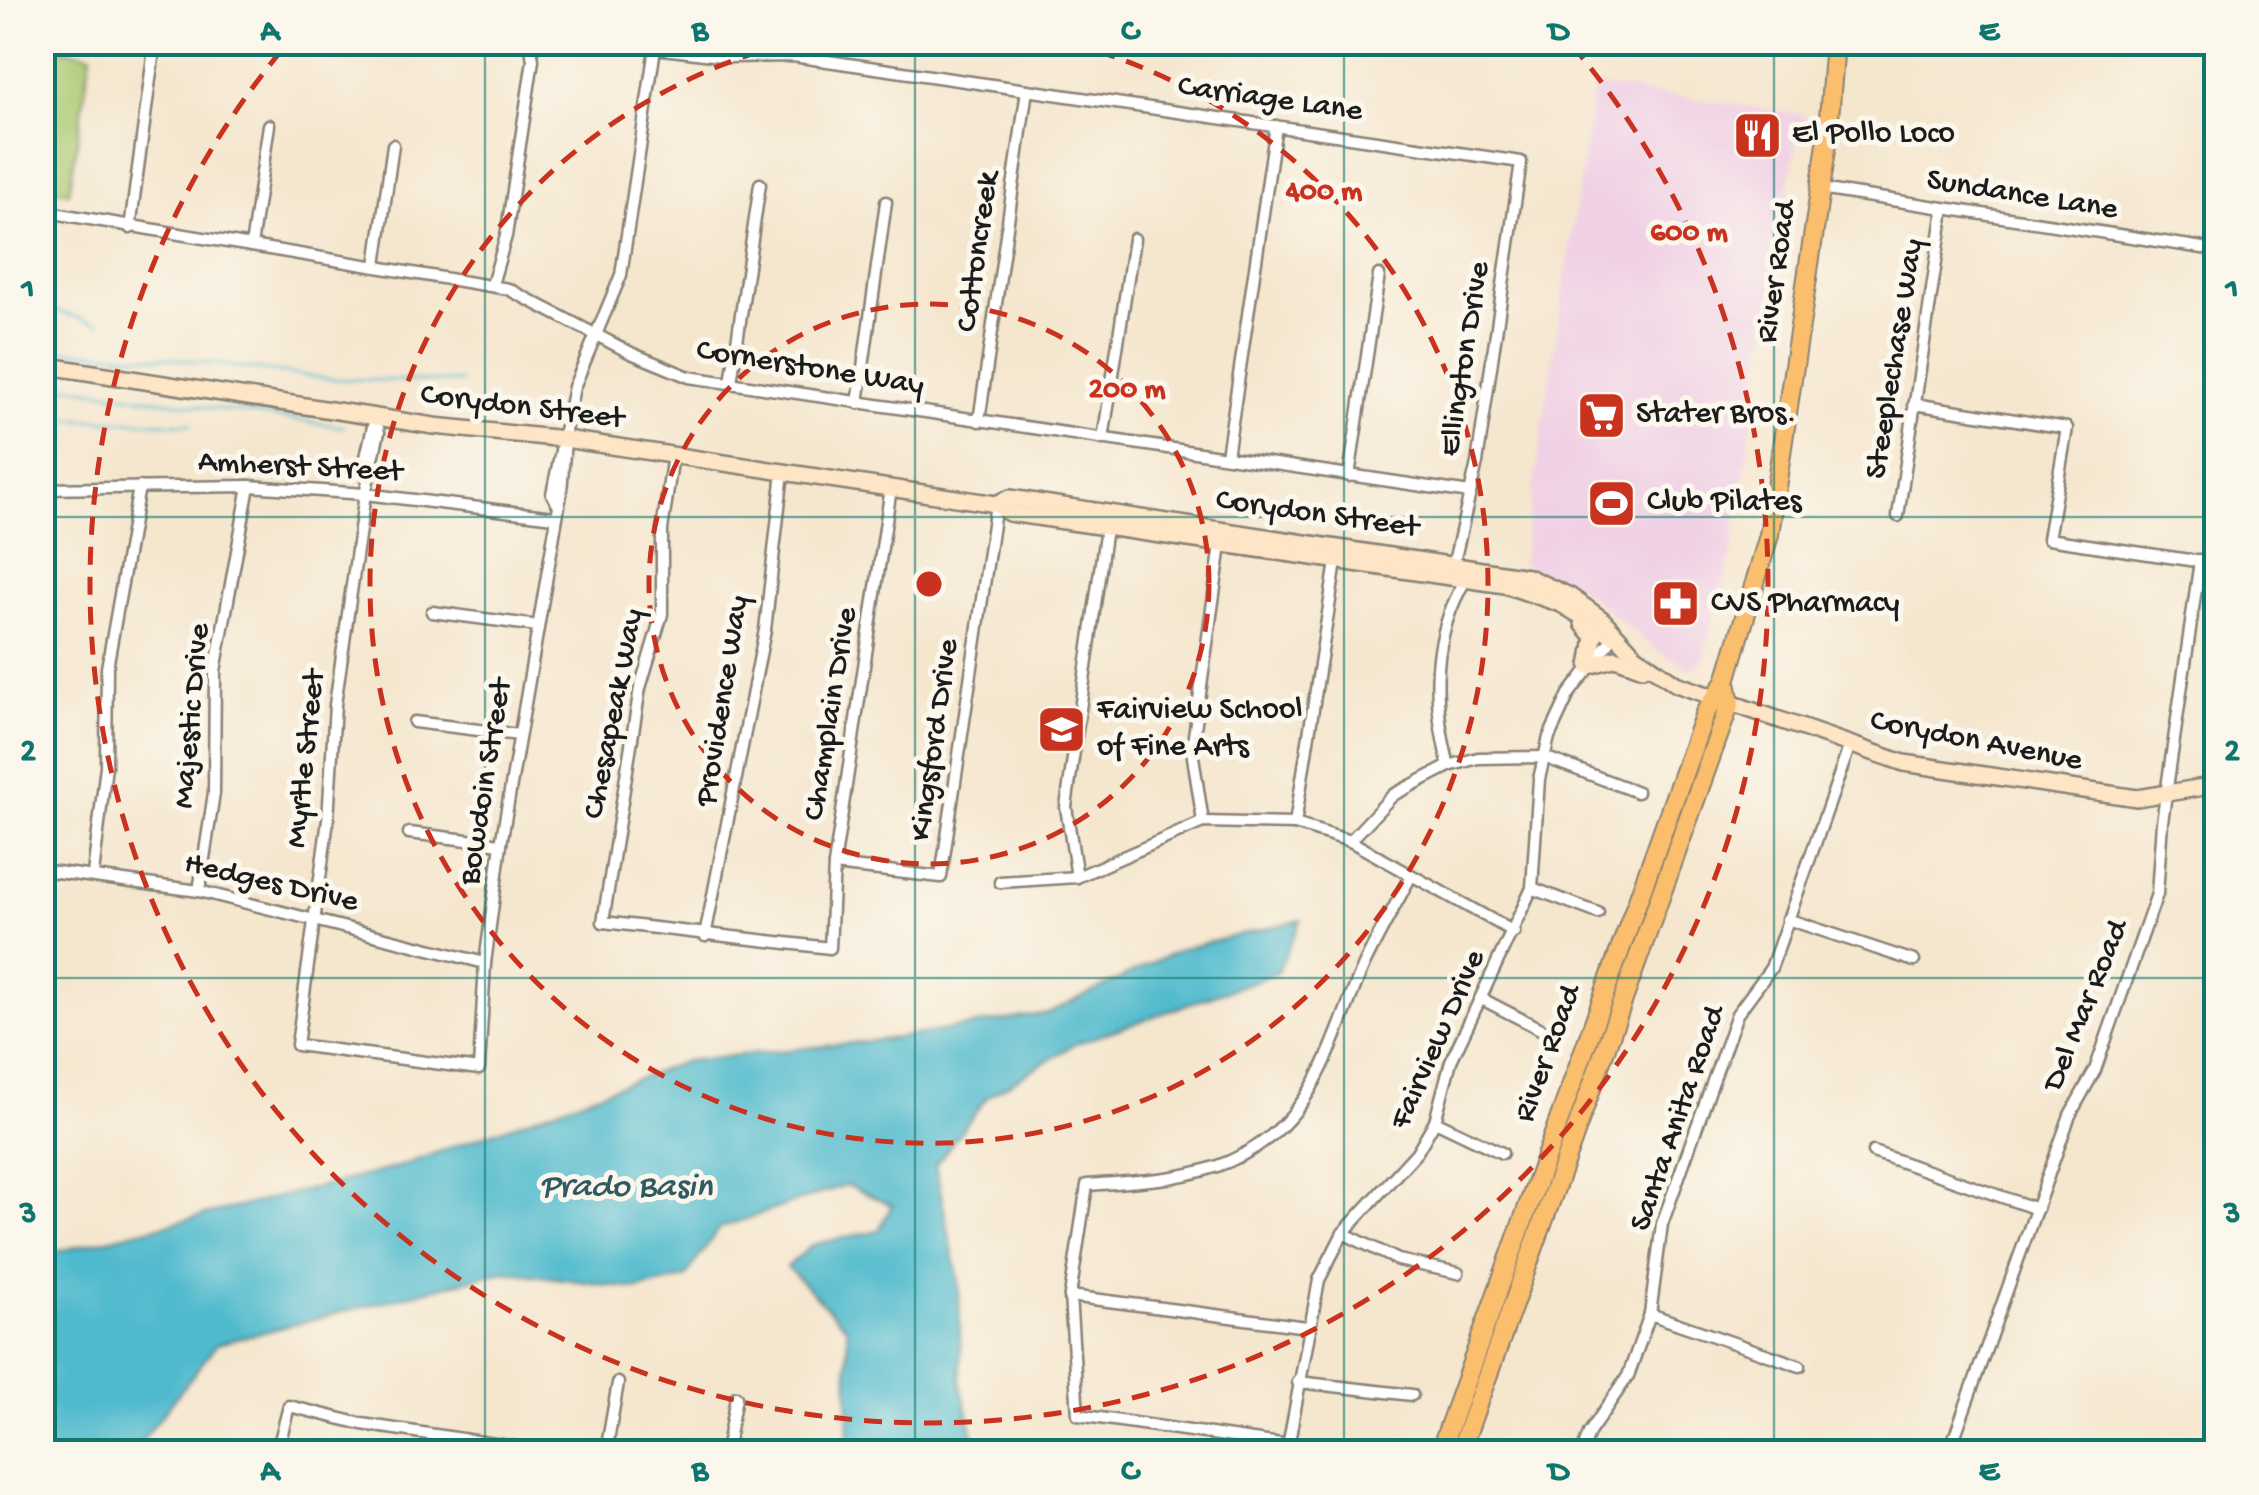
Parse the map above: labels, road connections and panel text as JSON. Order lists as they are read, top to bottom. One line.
{"streets":{"main road":["River Road","Corydon Street","Corydon Avenue"],"street":["Carriage Lane","Sundance Lane","Cottoncreek","Ellington Drive","Steeplechase Way","Cornerstone Way","Amherst Street","Providence Way","Chesapeak Way","Champlain Drive","Majestic Drive","Kingsford Drive","Myrtle Street","Bowdoin Street","Hedges Drive","Del Mar Road","Fairview Drive","Santa Anita Road"]},"crossings":[["Carriage Lane","Cottoncreek"],["Carriage Lane","Ellington Drive"],["Carriage Lane","Bowdoin Street"],["Sundance Lane","River Road"],["Sundance Lane","Steeplechase Way"],["Cottoncreek","Cornerstone Way"],["River Road","Corydon Street"],["River Road","Corydon Avenue"],["Ellington Drive","Cornerstone Way"],["Ellington Drive","Corydon Street"],["Cornerstone Way","Bowdoin Street"],["Corydon Street","Providence Way"],["Corydon Street","Chesapeak Way"],["Corydon Street","Champlain Drive"],["Corydon Street","Kingsford Drive"],["Corydon Street","Corydon Avenue"],["Corydon Street","Myrtle Street"],["Corydon Street","Bowdoin Street"],["Corydon Street","Fairview Drive"],["Amherst Street","Majestic Drive"],["Amherst Street","Myrtle Street"],["Amherst Street","Bowdoin Street"],["Providence Way","Chesapeak Way"],["Providence Way","Champlain Drive"],["Chesapeak Way","Champlain Drive"],["Champlain Drive","Kingsford Drive"],["Majestic Drive","Hedges Drive"],["Corydon Avenue","Del Mar Road"],["Corydon Avenue","Santa Anita Road"],["Myrtle Street","Bowdoin Street"],["Myrtle Street","Hedges Drive"],["Bowdoin Street","Hedges Drive"]],"water":["Prado Basin"],"places":{"restaurant":["El Pollo Loco"],"supermarket":["Stater Bros."],"sports":["Club Pilates"],"pharmacy":["CVS Pharmacy"],"school or university":["Fairview School of Fine Arts"]},"grid":{"columns":["A","B","C","D","E"],"rows":["1","2","3"]},"rings":["400 m","600 m","200 m"]}
